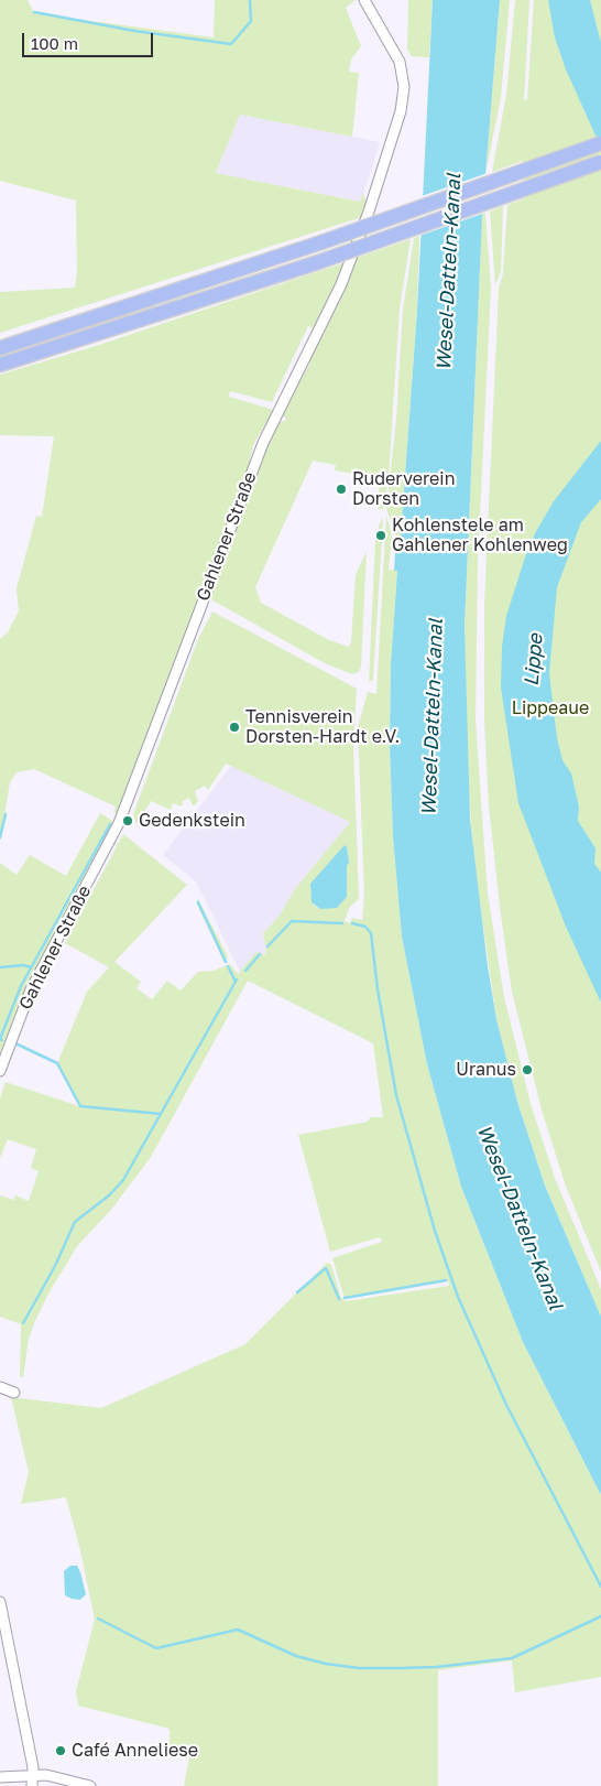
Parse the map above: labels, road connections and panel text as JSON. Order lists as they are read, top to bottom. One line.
{"streets":{"street":["Gahlener Straße"]},"water":["Wesel-Datteln-Kanal","Lippe"],"parks":["Lippeaue"],"places":["Ruderverein Dorsten","Kohlenstele am Gahlener Kohlenweg","Tennisverein Dorsten-Hardt e.V.","Gedenkstein","Uranus","Café Anneliese"],"scale_bar":"100 m"}
